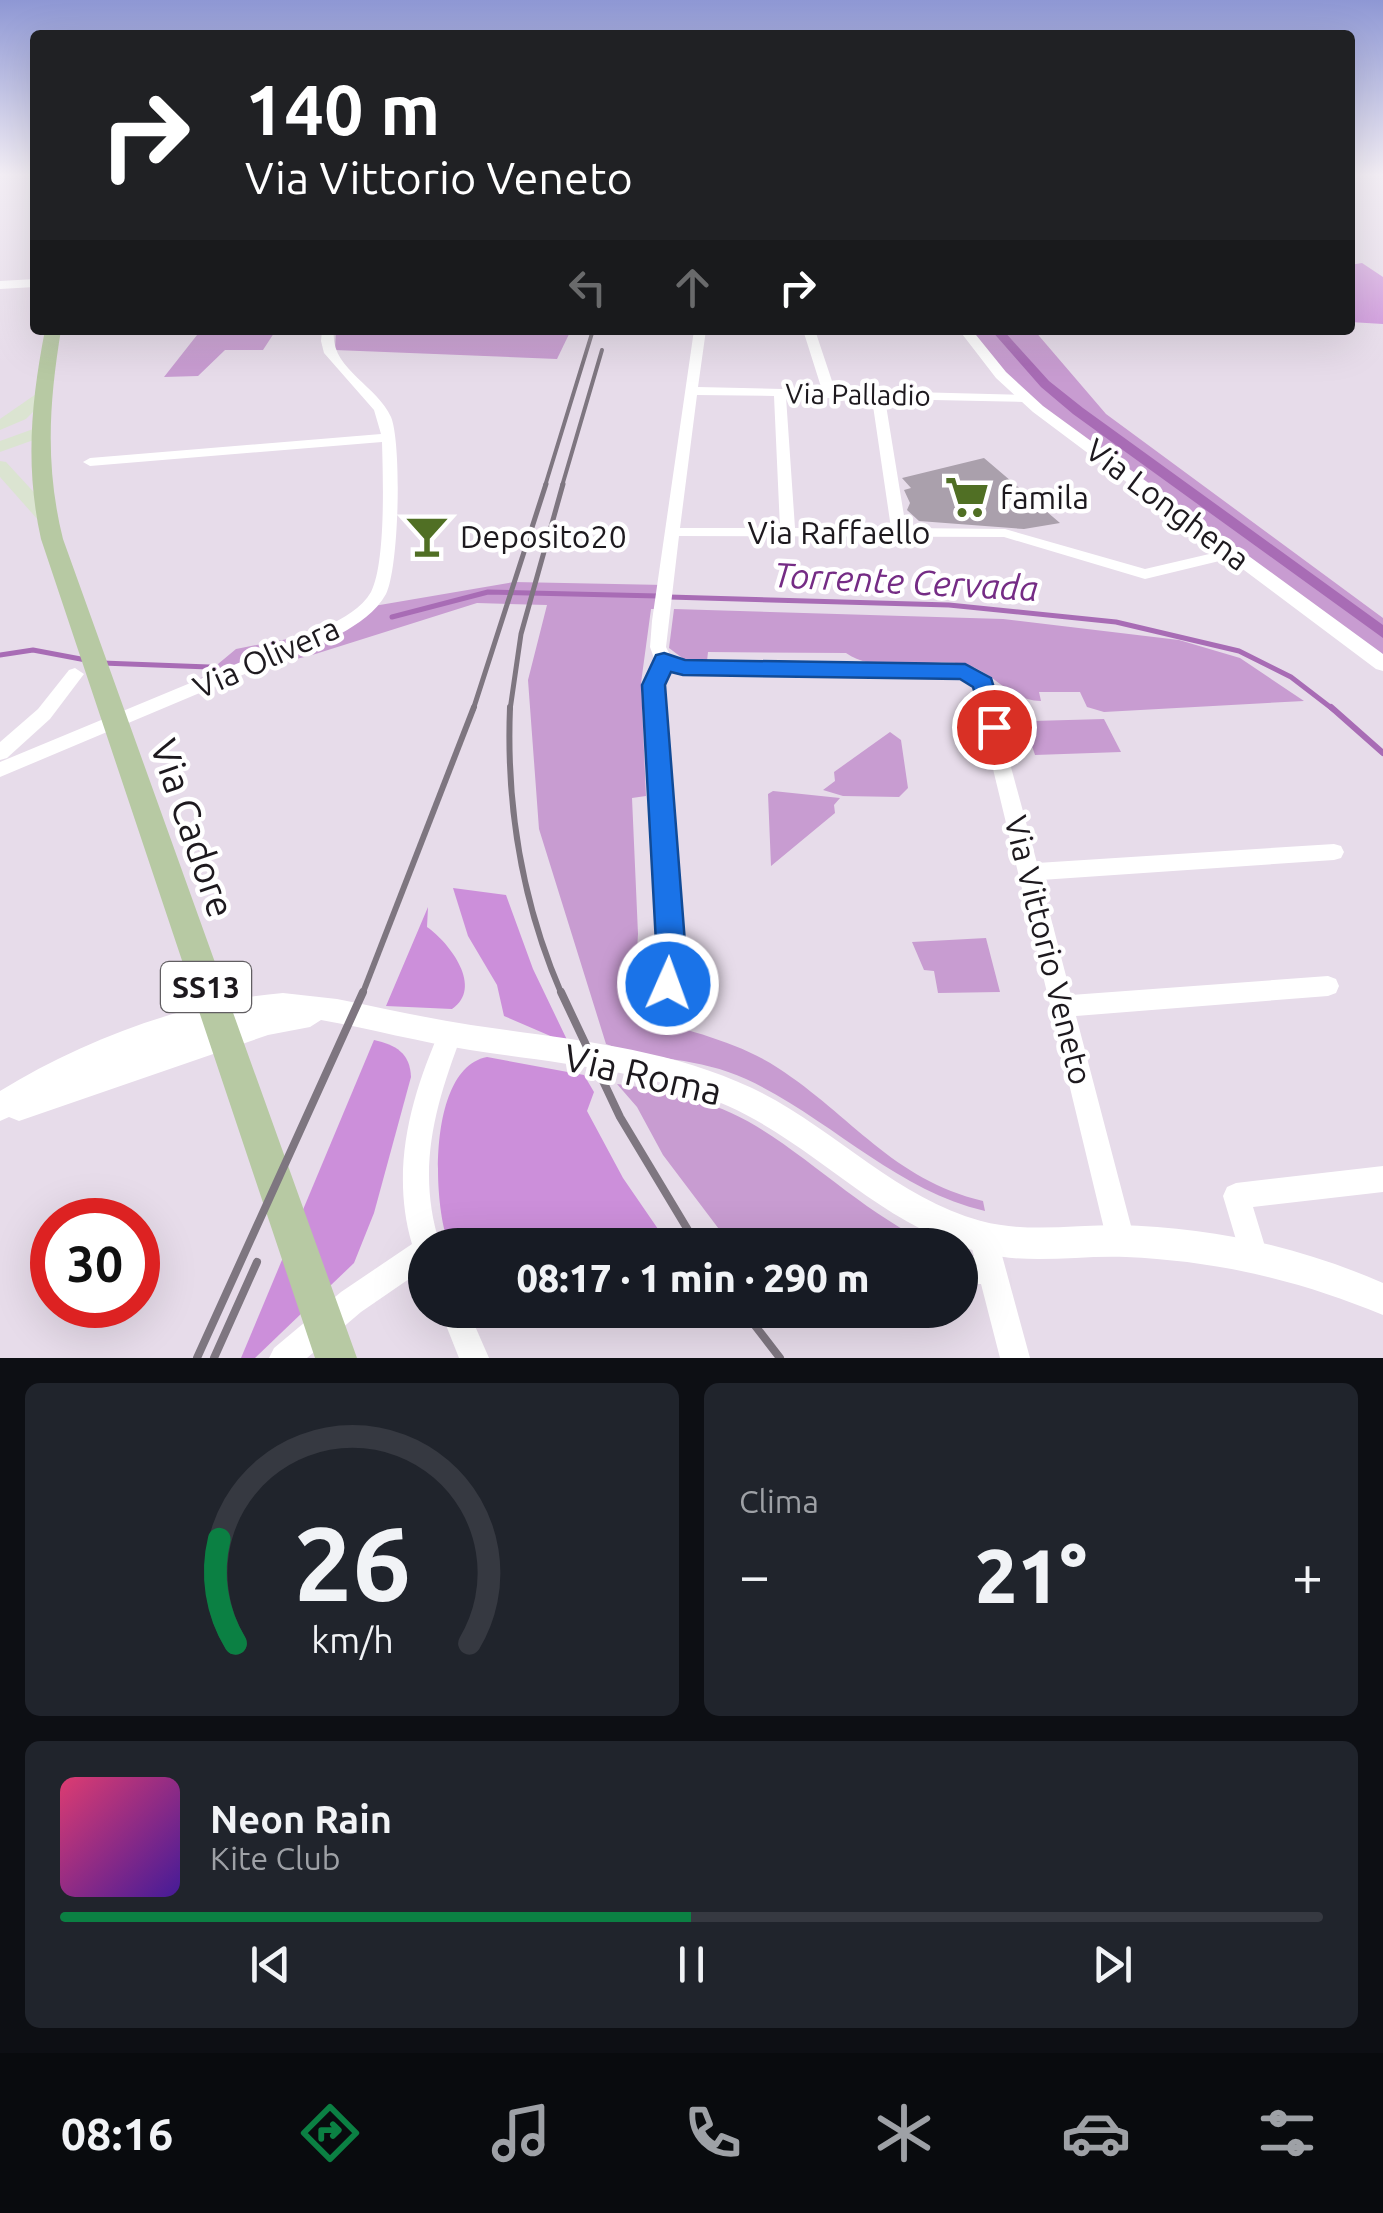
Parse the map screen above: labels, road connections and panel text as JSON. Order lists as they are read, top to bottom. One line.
{"streets":{"main road":["Via Cadore","SS13"],"street":["Via Palladio","Via Longhena","Via Raffaello","Via Olivera","Via Vittorio Veneto","Via Roma"]},"crossings":[["Via Palladio","Via Longhena"],["Via Longhena","Via Raffaello"],["Via Cadore","SS13"],["Via Vittorio Veneto","Via Roma"]],"water":["Torrente Cervada"],"places":{"supermarket":["famila"],"bar":["Deposito20"]},"page":{"turn":["140 m","Via Vittorio Veneto"],"limit":"30","trip":"08:17 · 1 min · 290 m","tile":"Clima","heat":["−","21°","+"],"song":["Neon Rain","Kite Club"],"tabs":"08:16","gauge":["26","km/h"]}}
